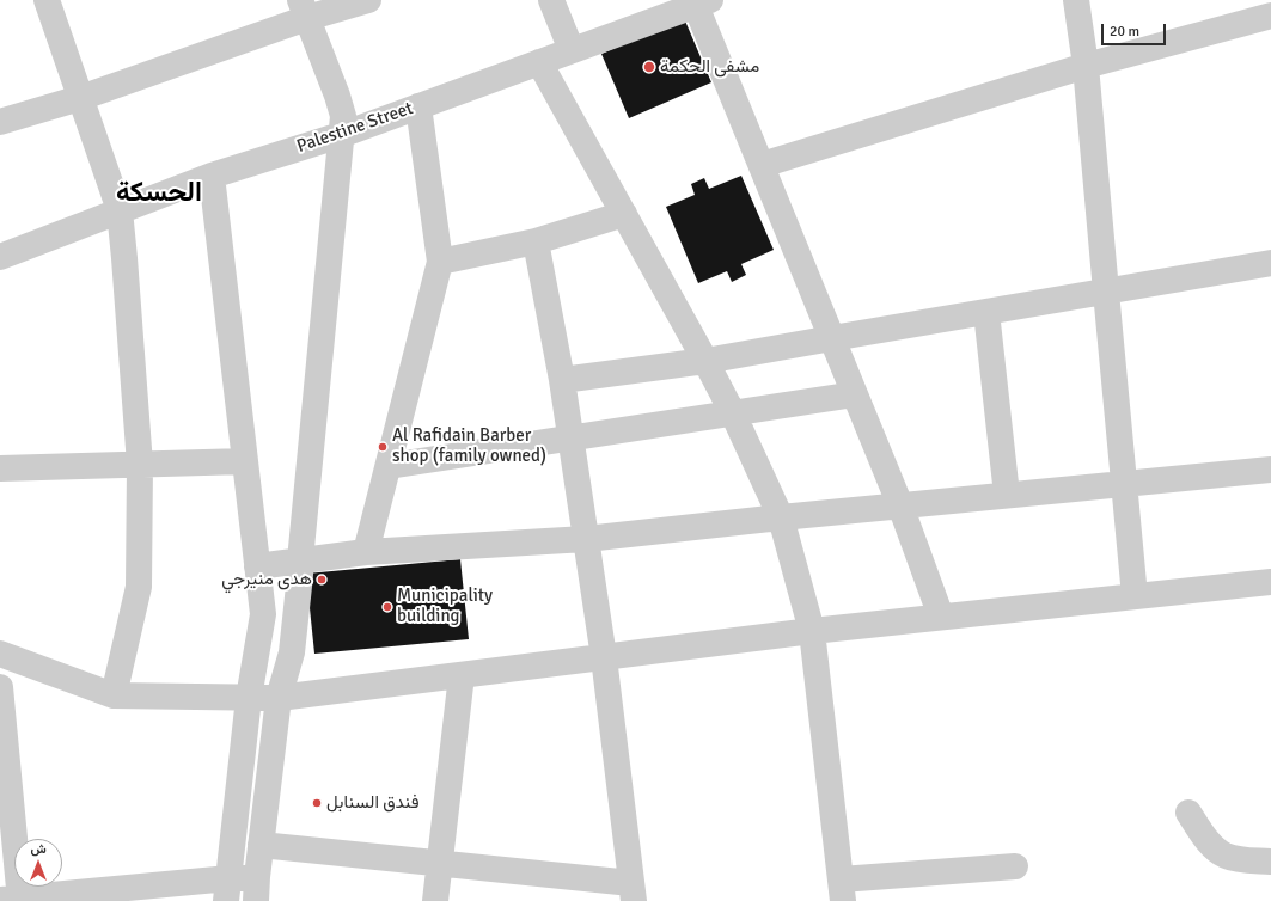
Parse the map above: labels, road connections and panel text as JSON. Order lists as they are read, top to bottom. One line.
{"streets":{"street":["Palestine Street"]},"districts":["الحسكة"],"places":["مشفى الحكمة","Al Rafidain Barber shop (family owned)","هدى منيرجي","Municipality building","فندق السنابل"],"scale_bar":"20 m","north":"top"}
